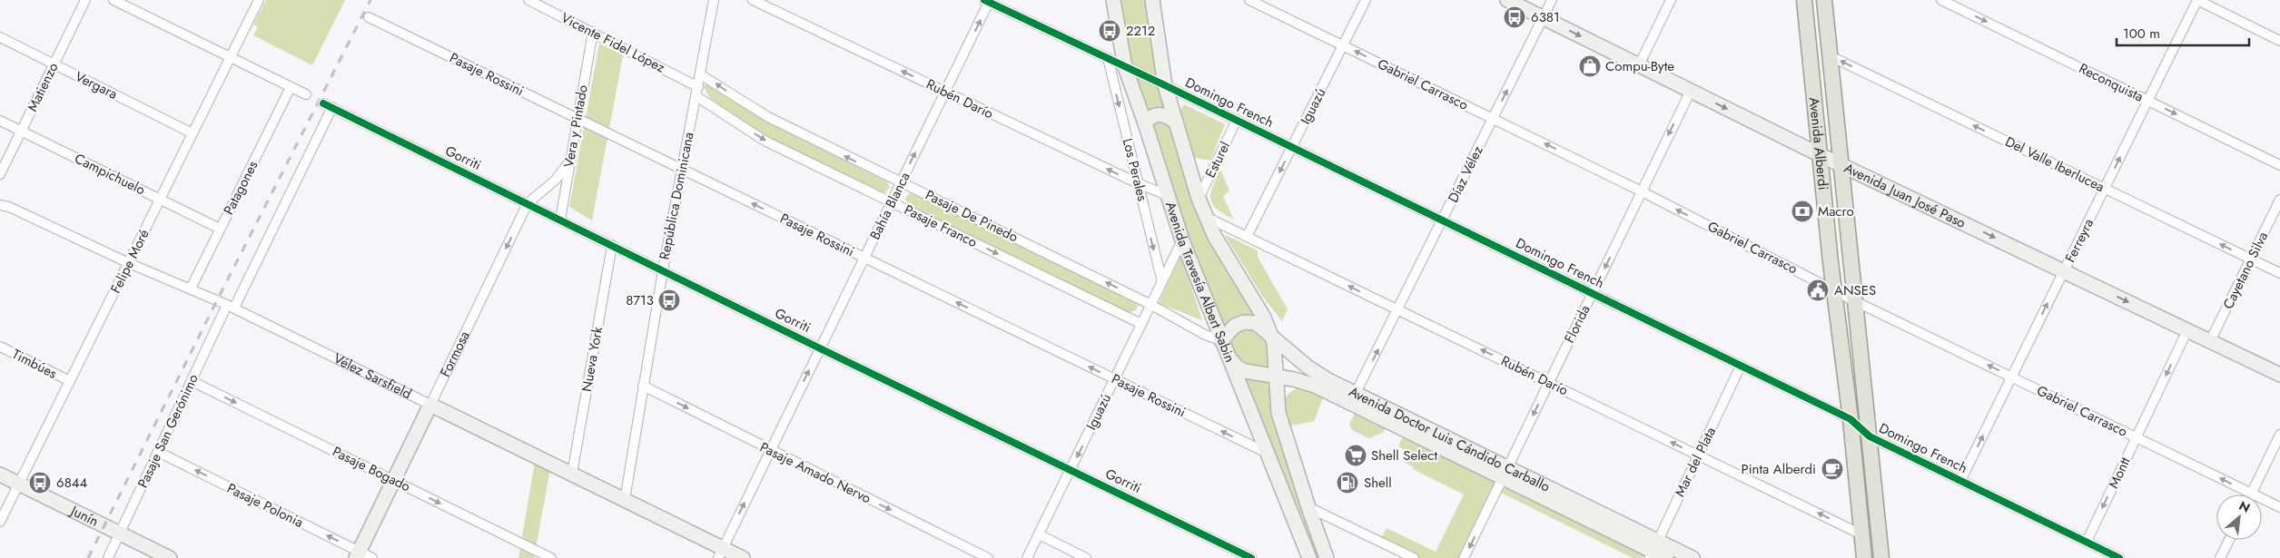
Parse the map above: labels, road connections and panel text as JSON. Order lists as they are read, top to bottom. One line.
{"streets":{"main road":["Avenida Alberdi","Avenida Juan José Paso","Avenida Travesía Albert Sabin","Formosa","Vélez Sarsfield","Avenida Doctor Luis Cándido Carballo","Junín"],"street":["Vicente Fidel López","Pasaje Rossini","Reconquista","Gabriel Carrasco","Vergara","Matienzo","Rubén Darío","Domingo French","Iguazú","Vera y Pintado","Gorriti","Esturel","Del Valle Iberlucea","Los Perales","Campichuelo","Díaz Vélez","Patagones","República Dominicana","Bahía Blanca","Pasaje De Pinedo","Pasaje Franco","Ferreyra","Felipe Moré","Cayetano Silva","Florida","Nueva York","Timbúes","Pasaje San Gerónimo","Mar del Plata","Pasaje Bogado","Pasaje Amado Nervo","Montt","Pasaje Polonia"]},"crossings":[["Vicente Fidel López","Vera y Pintado"],["Vicente Fidel López","República Dominicana"],["Vicente Fidel López","Pasaje Franco"],["Pasaje Rossini","Iguazú"],["Pasaje Rossini","Vera y Pintado"],["Pasaje Rossini","República Dominicana"],["Pasaje Rossini","Bahía Blanca"],["Pasaje Rossini","Avenida Travesía Albert Sabin"],["Reconquista","Ferreyra"],["Gabriel Carrasco","Iguazú"],["Gabriel Carrasco","Avenida Alberdi"],["Gabriel Carrasco","Díaz Vélez"],["Gabriel Carrasco","Ferreyra"],["Gabriel Carrasco","Florida"],["Gabriel Carrasco","Montt"],["Vergara","Matienzo"],["Vergara","Felipe Moré"],["Matienzo","Campichuelo"],["Rubén Darío","Iguazú"],["Rubén Darío","Avenida Alberdi"],["Rubén Darío","Los Perales"],["Rubén Darío","Díaz Vélez"],["Rubén Darío","Bahía Blanca"],["Rubén Darío","Avenida Travesía Albert Sabin"],["Rubén Darío","Florida"],["Rubén Darío","Mar del Plata"],["Domingo French","Iguazú"],["Domingo French","Avenida Alberdi"],["Domingo French","Esturel"],["Domingo French","Los Perales"],["Domingo French","Díaz Vélez"],["Domingo French","Bahía Blanca"],["Domingo French","Ferreyra"],["Domingo French","Avenida Travesía Albert Sabin"],["Domingo French","Florida"],["Domingo French","Mar del Plata"],["Domingo French","Montt"],["Iguazú","Gorriti"],["Iguazú","Los Perales"],["Iguazú","Pasaje De Pinedo"],["Iguazú","Pasaje Franco"],["Iguazú","Avenida Travesía Albert Sabin"],["Vera y Pintado","Gorriti"],["Vera y Pintado","Formosa"],["Avenida Alberdi","Del Valle Iberlucea"],["Avenida Alberdi","Avenida Juan José Paso"],["Gorriti","República Dominicana"],["Gorriti","Bahía Blanca"],["Gorriti","Formosa"],["Gorriti","Nueva York"],["Gorriti","Pasaje San Gerónimo"],["Esturel","Avenida Travesía Albert Sabin"],["Del Valle Iberlucea","Ferreyra"],["Del Valle Iberlucea","Cayetano Silva"],["Campichuelo","Patagones"],["Campichuelo","Felipe Moré"],["Díaz Vélez","Avenida Juan José Paso"],["Díaz Vélez","Avenida Doctor Luis Cándido Carballo"],["Patagones","Vélez Sarsfield"],["Avenida Juan José Paso","Ferreyra"],["Avenida Juan José Paso","Cayetano Silva"],["Avenida Juan José Paso","Florida"],["Avenida Juan José Paso","Montt"],["República Dominicana","Pasaje De Pinedo"],["República Dominicana","Pasaje Franco"],["República Dominicana","Vélez Sarsfield"],["República Dominicana","Pasaje Amado Nervo"],["Bahía Blanca","Pasaje De Pinedo"],["Bahía Blanca","Pasaje Franco"],["Bahía Blanca","Vélez Sarsfield"],["Bahía Blanca","Pasaje Amado Nervo"],["Pasaje De Pinedo","Avenida Travesía Albert Sabin"],["Pasaje De Pinedo","Avenida Doctor Luis Cándido Carballo"],["Felipe Moré","Timbúes"],["Felipe Moré","Vélez Sarsfield"],["Felipe Moré","Junín"],["Avenida Travesía Albert Sabin","Avenida Doctor Luis Cándido Carballo"],["Florida","Avenida Doctor Luis Cándido Carballo"],["Formosa","Vélez Sarsfield"],["Formosa","Pasaje Bogado"],["Formosa","Pasaje Polonia"],["Nueva York","Vélez Sarsfield"],["Vélez Sarsfield","Pasaje San Gerónimo"],["Pasaje San Gerónimo","Pasaje Bogado"],["Pasaje San Gerónimo","Pasaje Polonia"],["Pasaje San Gerónimo","Junín"],["Avenida Doctor Luis Cándido Carballo","Mar del Plata"]],"one_way":["Pasaje Rossini","Reconquista","Gabriel Carrasco","Rubén Darío","Del Valle Iberlucea","Los Perales","Díaz Vélez","Avenida Juan José Paso","Bahía Blanca","Pasaje De Pinedo","Pasaje Franco","Ferreyra","Florida","Formosa","Pasaje Bogado","Pasaje Amado Nervo","Montt","Pasaje Polonia"],"places":{"bus stop":["6381","2212","8713","6844"],"shop":["Compu-Byte"],"bank":["Macro"],"public building":["ANSES"],"supermarket":["Shell Select"],"cafe":["Pinta Alberdi"],"fuel station":["Shell"]},"scale_bar":"100 m","north":"top right"}
